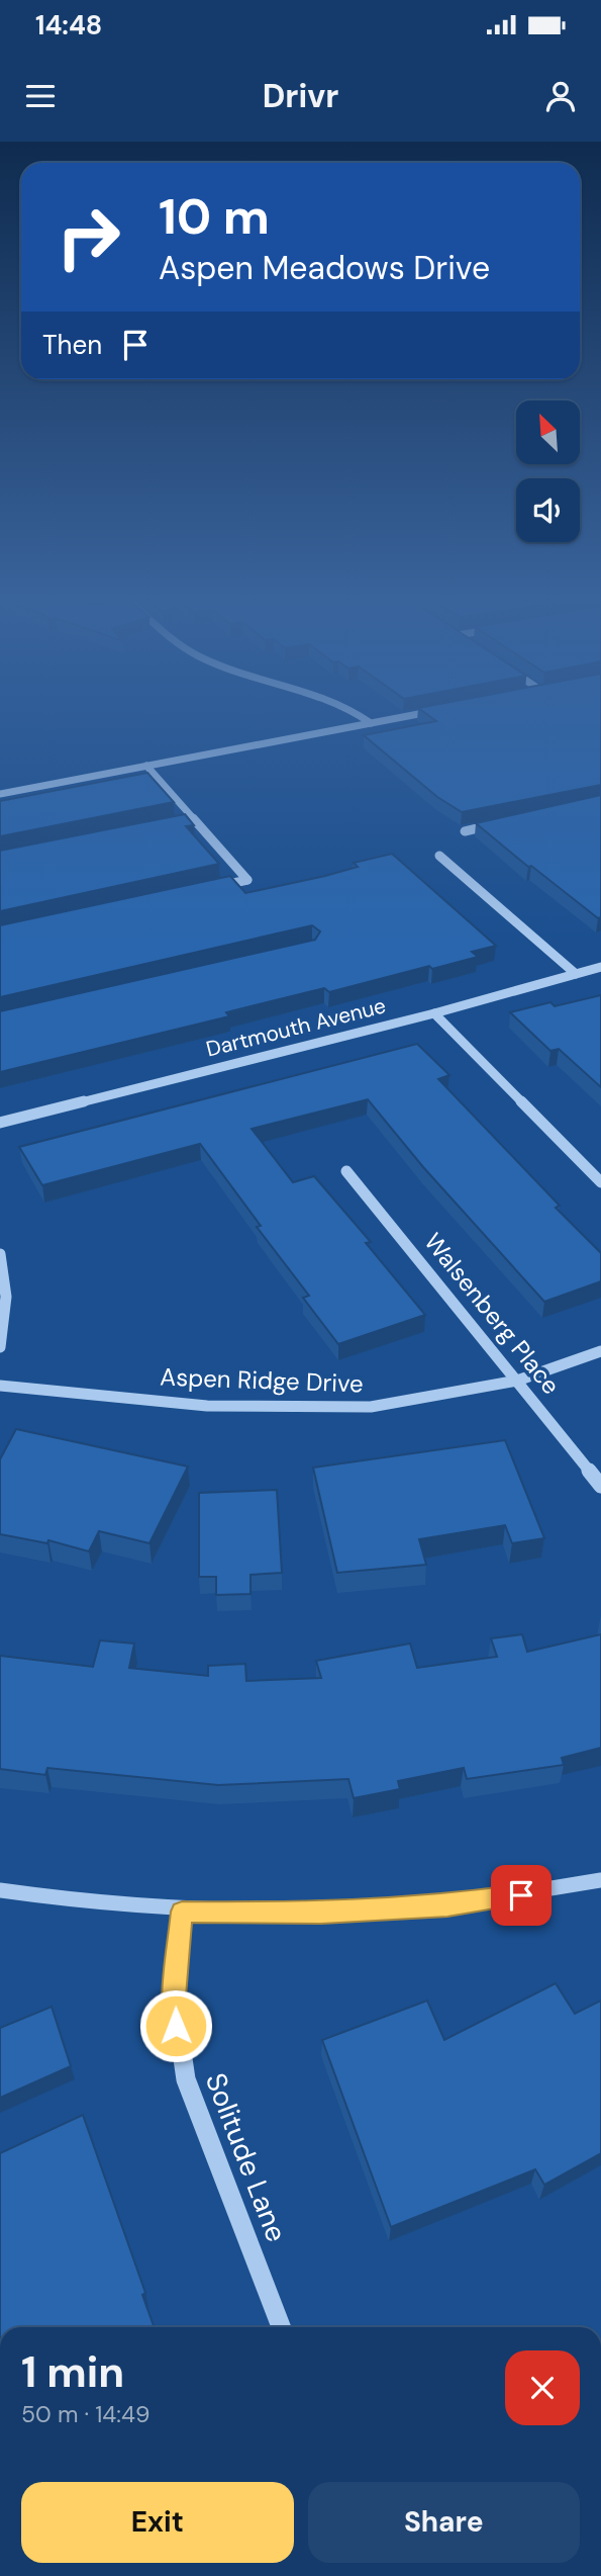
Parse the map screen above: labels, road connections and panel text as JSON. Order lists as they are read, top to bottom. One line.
{"streets":{"street":["Dartmouth Avenue","Walsenberg Place","Aspen Ridge Drive","Solitude Lane"]},"crossings":[["Walsenberg Place","Aspen Ridge Drive"]],"north":"top left","page":{"status":"14:48","header":"Drivr","turn":["10 m","Aspen Meadows Drive"],"then":"Then","heading":["1 min","50 m · 14:49"],"buttons":["Exit","Share"]}}
